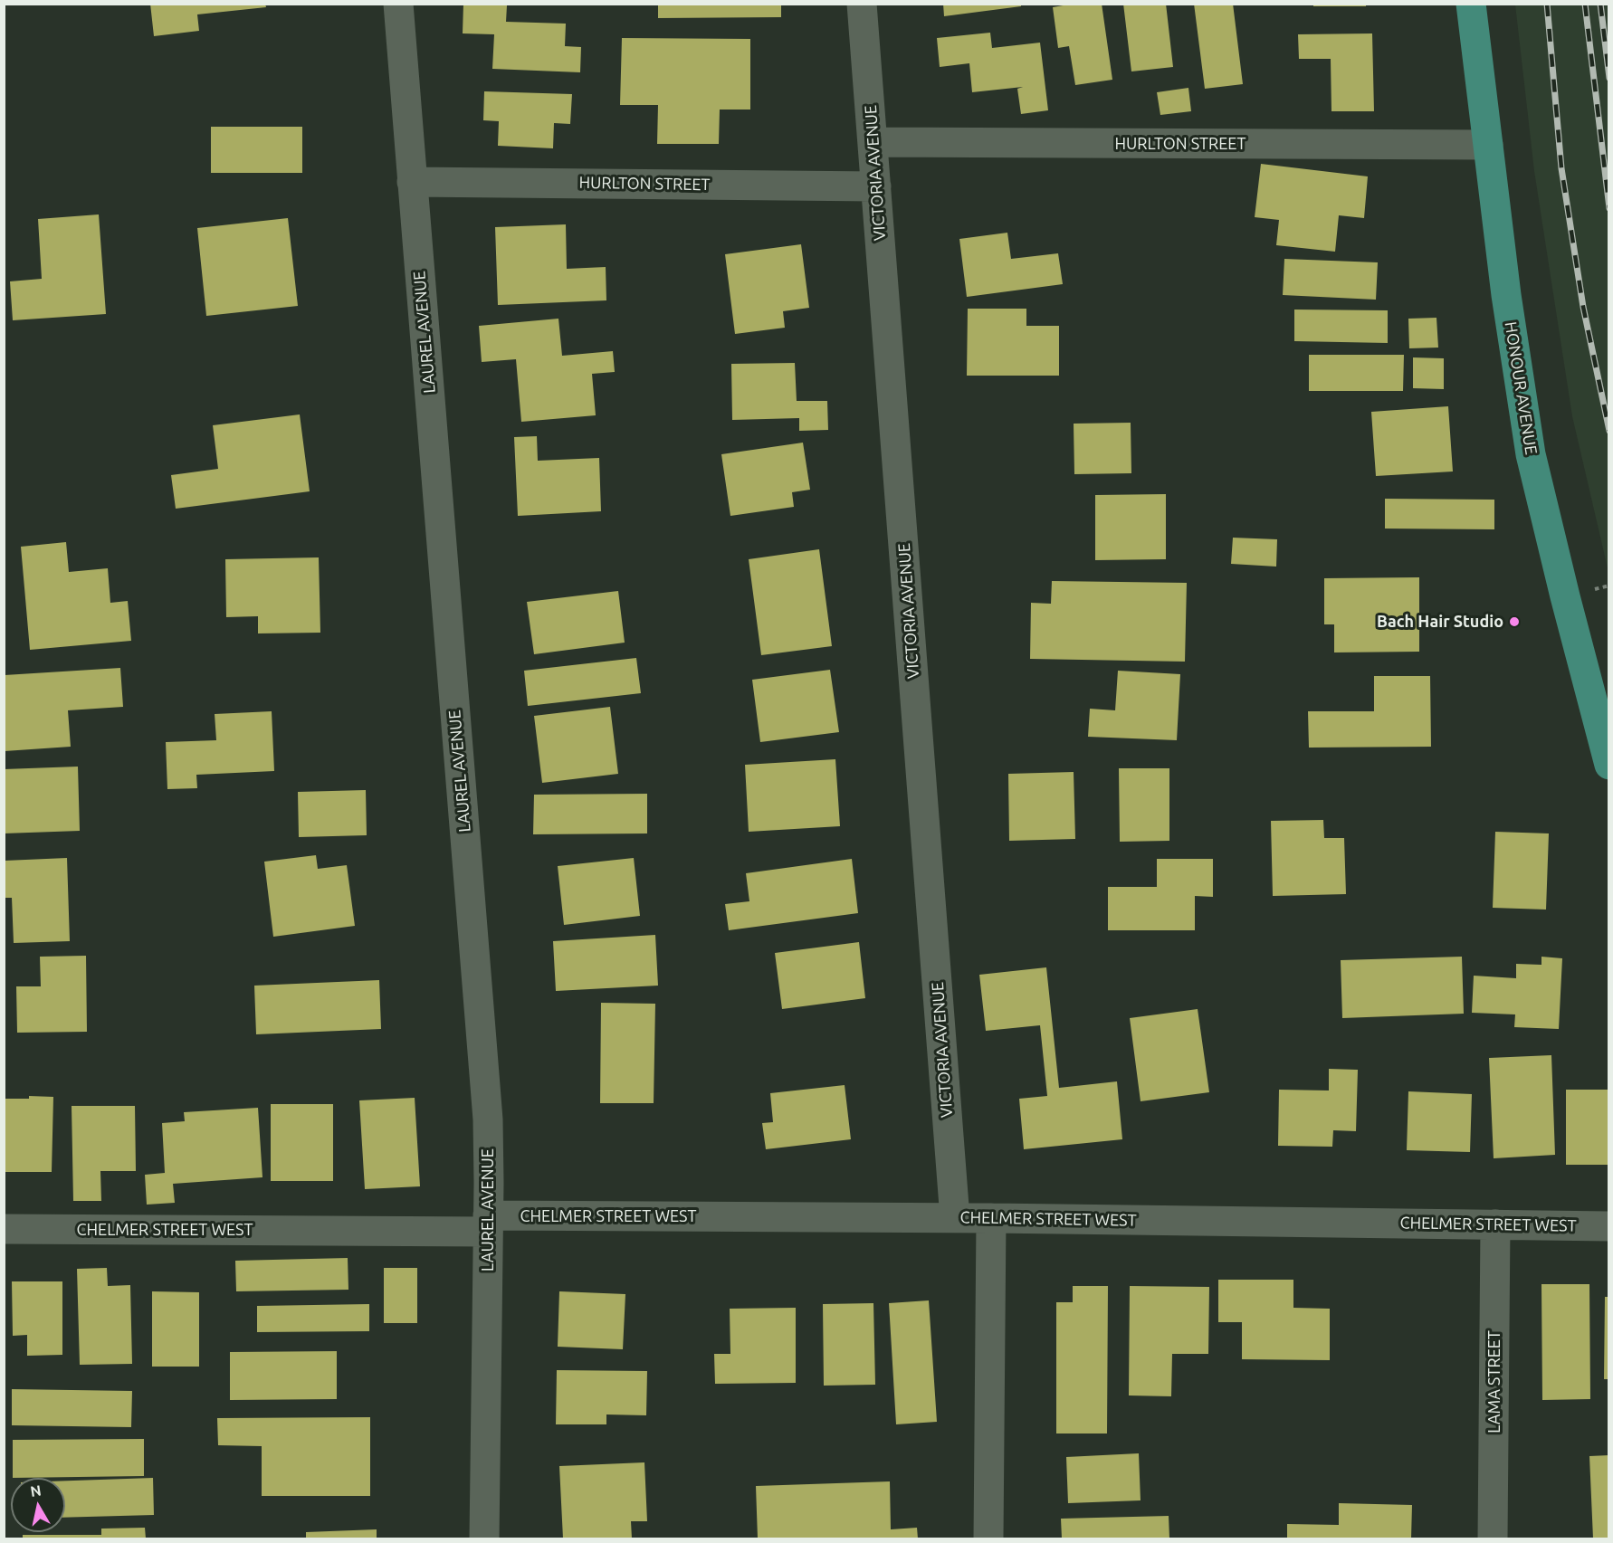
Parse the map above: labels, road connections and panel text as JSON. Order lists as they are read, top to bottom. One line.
{"streets":{"main road":["HONOUR AVENUE"],"street":["HURLTON STREET","VICTORIA AVENUE","LAUREL AVENUE","CHELMER STREET WEST","LAMA STREET"]},"crossings":[["HURLTON STREET","VICTORIA AVENUE"],["HURLTON STREET","LAUREL AVENUE"],["HURLTON STREET","HONOUR AVENUE"],["VICTORIA AVENUE","CHELMER STREET WEST"],["LAUREL AVENUE","CHELMER STREET WEST"],["CHELMER STREET WEST","LAMA STREET"]],"places":["Bach Hair Studio"],"north":"top"}
